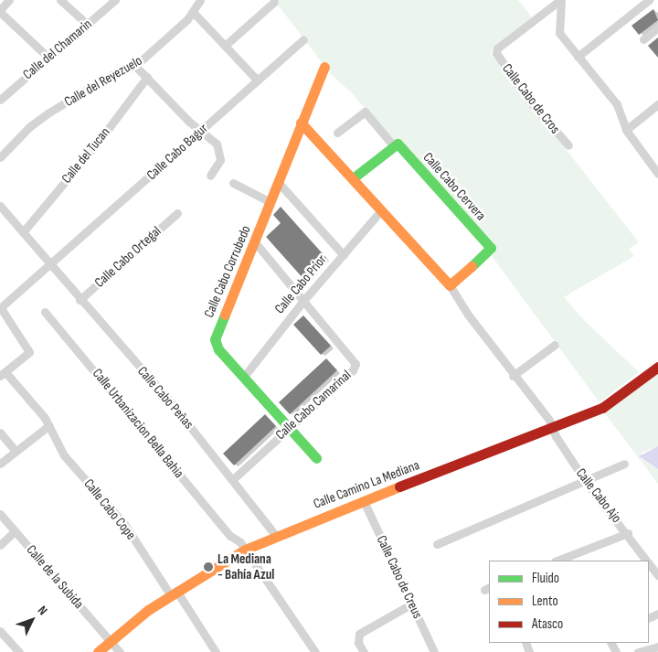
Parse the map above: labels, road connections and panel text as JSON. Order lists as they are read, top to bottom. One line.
{"streets":{"street":["Calle del Chamarin","Calle del Reyezuelo","Calle Cabo de Cros","Calle Cabo Bagur","Calle del Tucan","Calle Cabo Cervera","Calle Cabo Ortegal","Calle Cabo Corrubedo","Calle Cabo Prior","Calle Cabo Peñas","Calle Cabo Camarinal","Calle Urbanizacion Bella Bahia","Calle Camino La Mediana","Calle Cabo Ajo","Calle Cabo Cope","Calle de la Subida","Calle Cabo de Creus"]},"crossings":[["Calle Cabo Bagur","Calle Cabo Peñas"],["Calle Cabo Bagur","Calle Cabo Cope"],["Calle del Tucan","Calle Cabo Peñas"],["Calle Cabo Ortegal","Calle Cabo Peñas"],["Calle Cabo Corrubedo","Calle Cabo Prior"],["Calle Cabo Corrubedo","Calle Cabo Camarinal"],["Calle Cabo Prior","Calle Cabo Camarinal"],["Calle Cabo Peñas","Calle Cabo Camarinal"],["Calle Cabo Peñas","Calle Camino La Mediana"],["Calle Urbanizacion Bella Bahia","Calle Camino La Mediana"],["Calle Camino La Mediana","Calle Cabo Ajo"],["Calle Camino La Mediana","Calle Cabo Cope"],["Calle Camino La Mediana","Calle de la Subida"],["Calle Camino La Mediana","Calle Cabo de Creus"]],"places":["La Mediana - Bahía Azul"],"legend":["Fluido","Lento","Atasco"],"north":"top right"}
